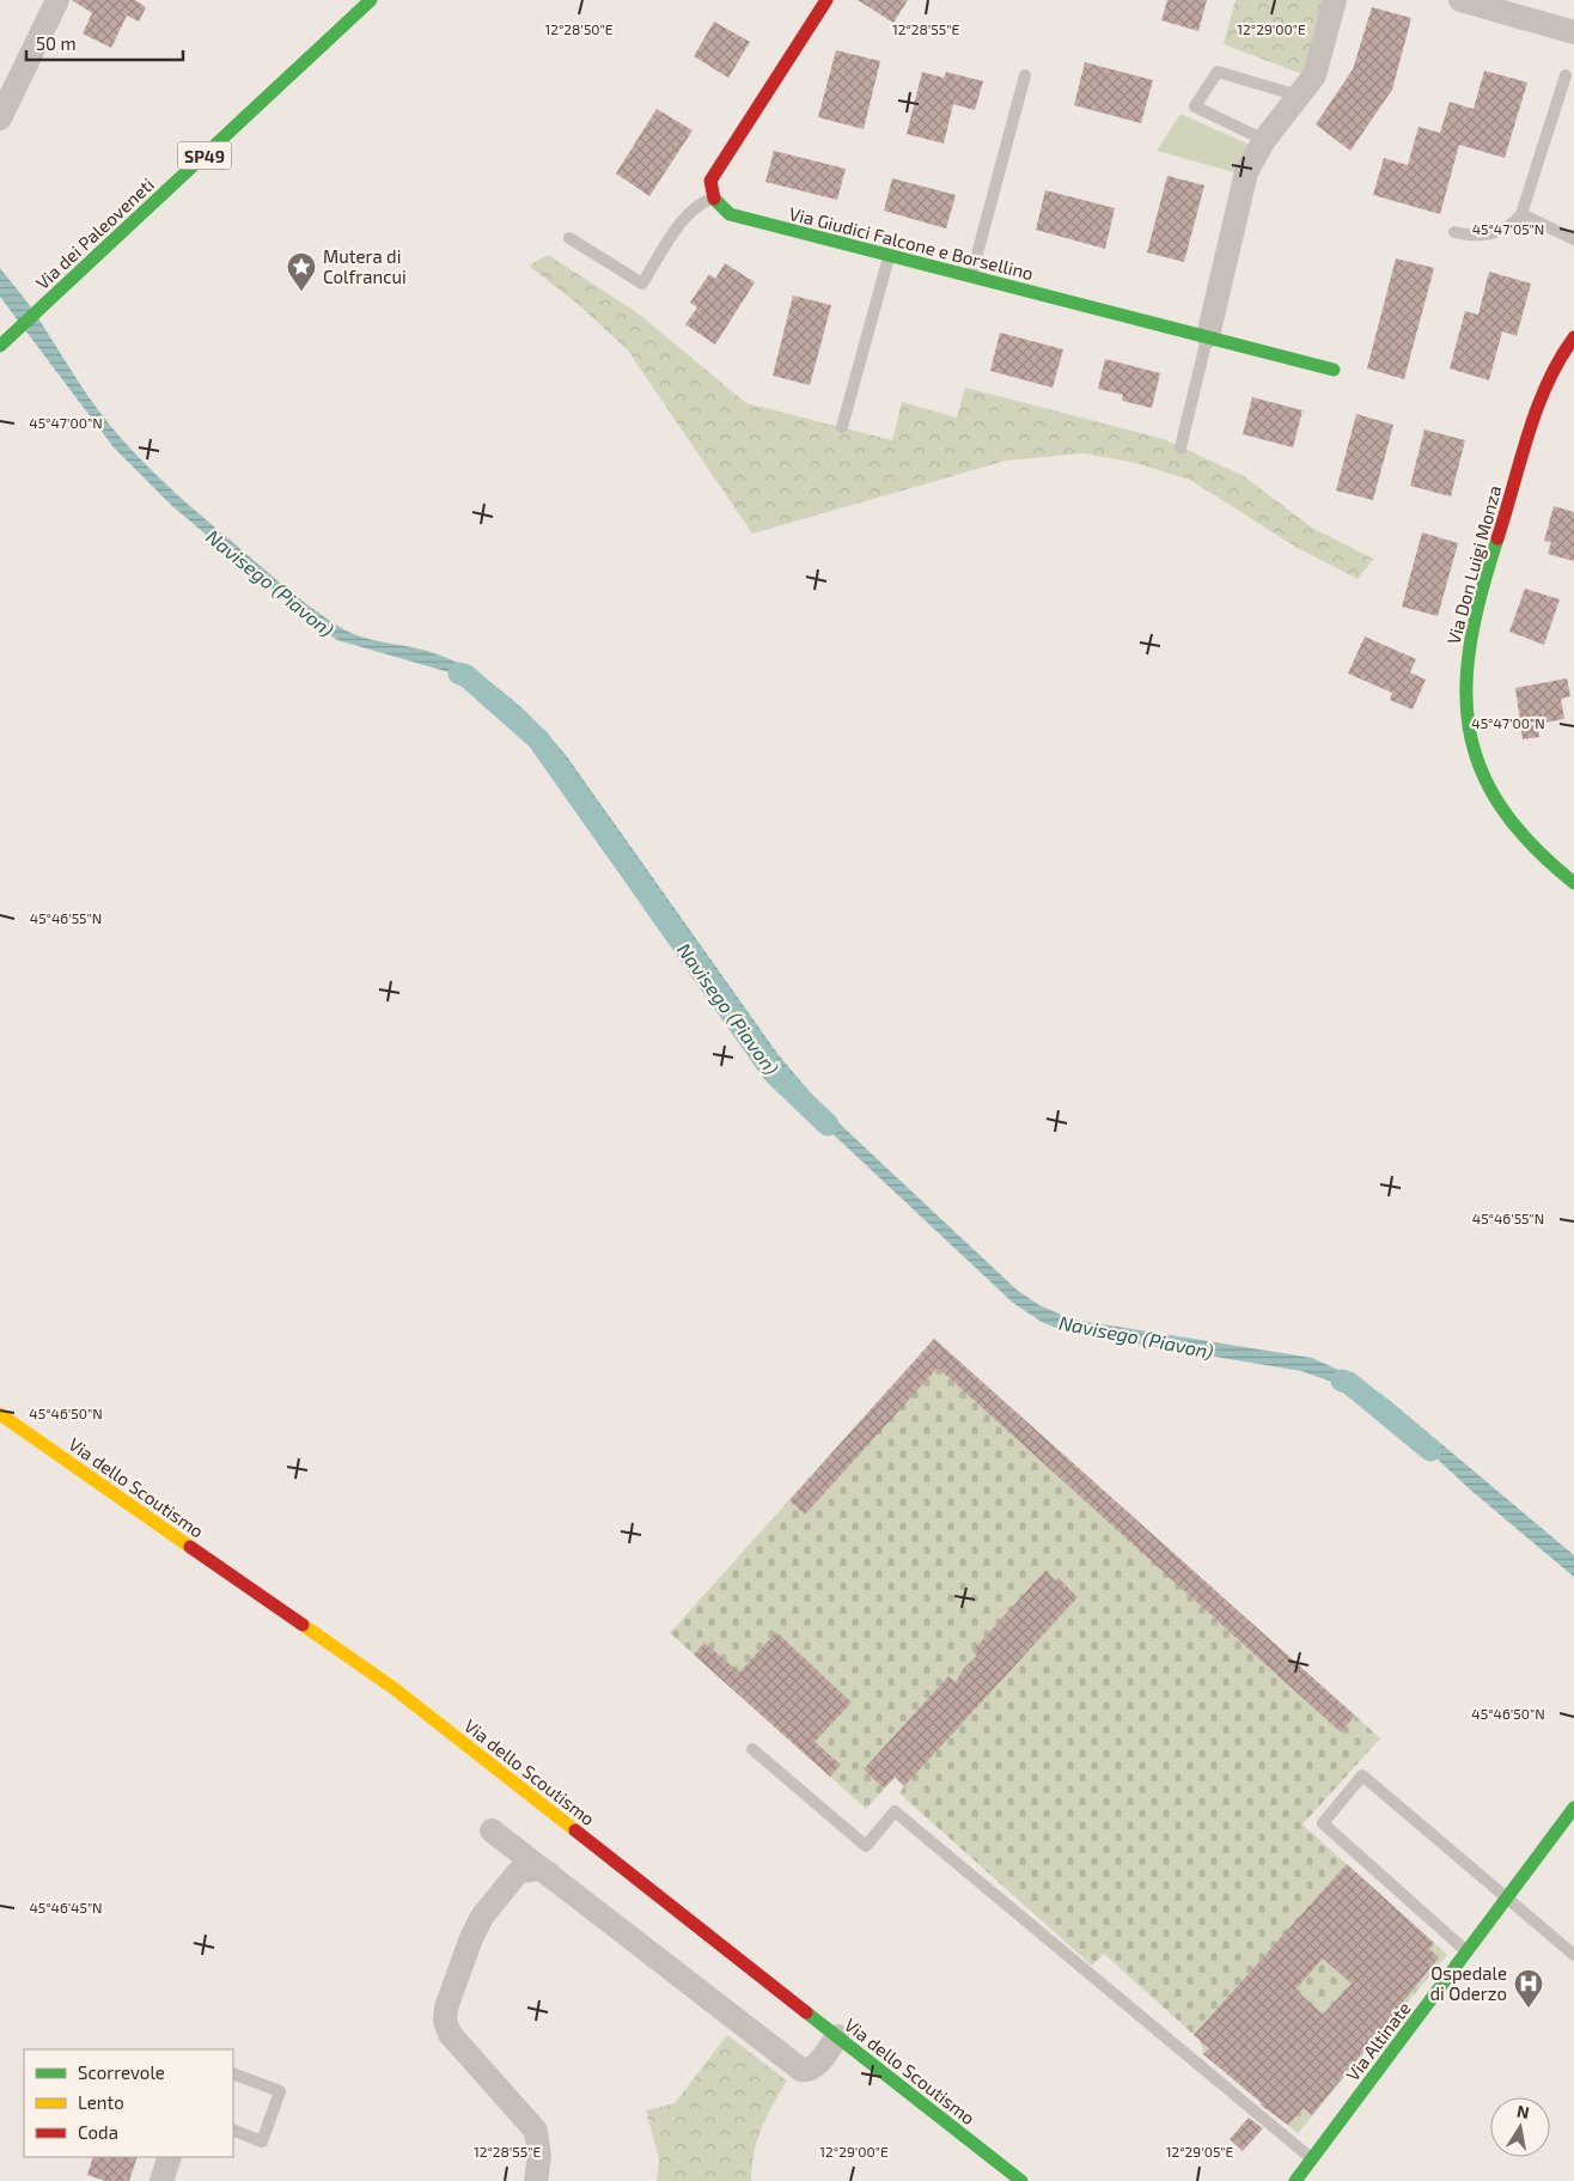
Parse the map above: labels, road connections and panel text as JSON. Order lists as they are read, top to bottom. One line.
{"streets":{"street":["SP49","Via dei Paleoveneti","Via Giudici Falcone e Borsellino","Via Don Luigi Monza","Via dello Scoutismo","Via Altinate"]},"water":["Navisego (Piavon)"],"places":{"place":["Mutera di Colfrancui"],"hospital":["Ospedale di Oderzo"]},"legend":["Scorrevole","Lento","Coda"],"scale_bar":"50 m","north":"top","coordinates":["12°28'50\"E","12°28'55\"E","12°29'00\"E","45°47'05\"N","45°47'00\"N","45°46'55\"N","45°46'50\"N","45°46'45\"N","12°29'05\"E"]}
